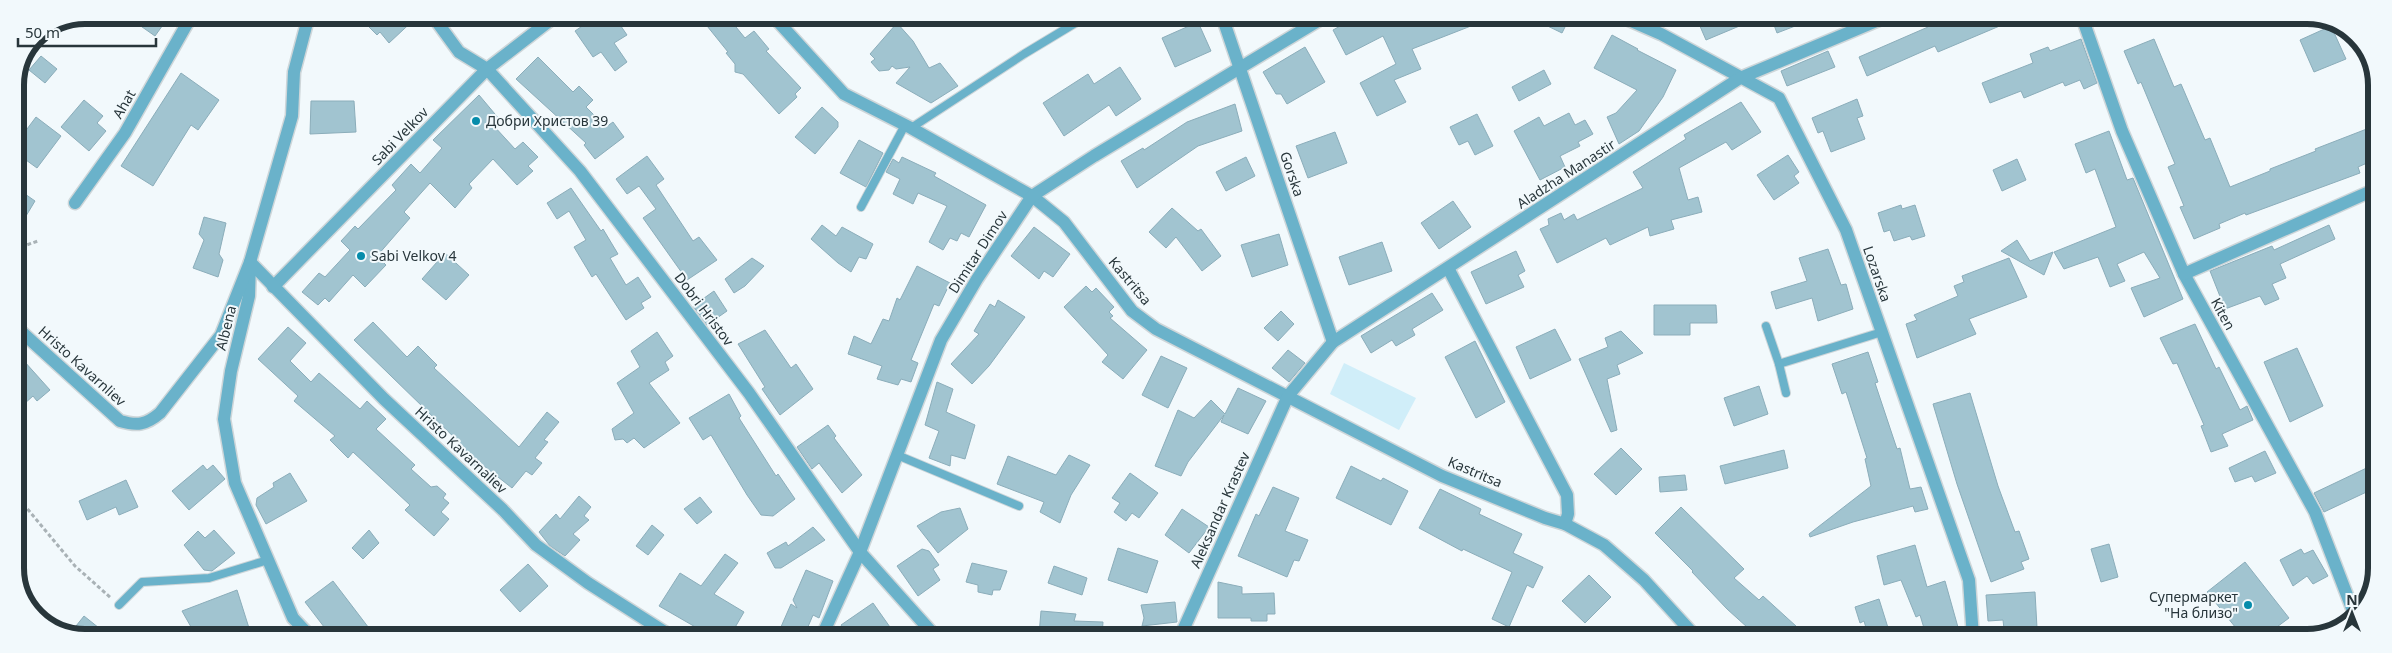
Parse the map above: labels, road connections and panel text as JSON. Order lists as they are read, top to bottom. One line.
{"streets":{"street":["Ahat","Sabi Velkov","Gorska","Aladzha Manastir","Dimitar Dimov","Lozarska","Kastritsa","Dobri Hristov","Kiten","Albena","Hristo Kavarnliev","Hristo Kavarnaliev","Aleksandar Krastev"]},"crossings":[["Sabi Velkov","Dobri Hristov"],["Sabi Velkov","Hristo Kavarnaliev"],["Gorska","Aladzha Manastir"],["Gorska","Dimitar Dimov"],["Aladzha Manastir","Lozarska"],["Aladzha Manastir","Kastritsa"],["Aladzha Manastir","Aleksandar Krastev"],["Dimitar Dimov","Kastritsa"],["Dimitar Dimov","Dobri Hristov"],["Kastritsa","Aleksandar Krastev"],["Albena","Hristo Kavarnliev"],["Albena","Hristo Kavarnaliev"],["Hristo Kavarnliev","Hristo Kavarnaliev"]],"places":["Добри Христов 39","Sabi Velkov 4","Супермаркет \"На близо\""],"scale_bar":"50 m","north":"top"}
